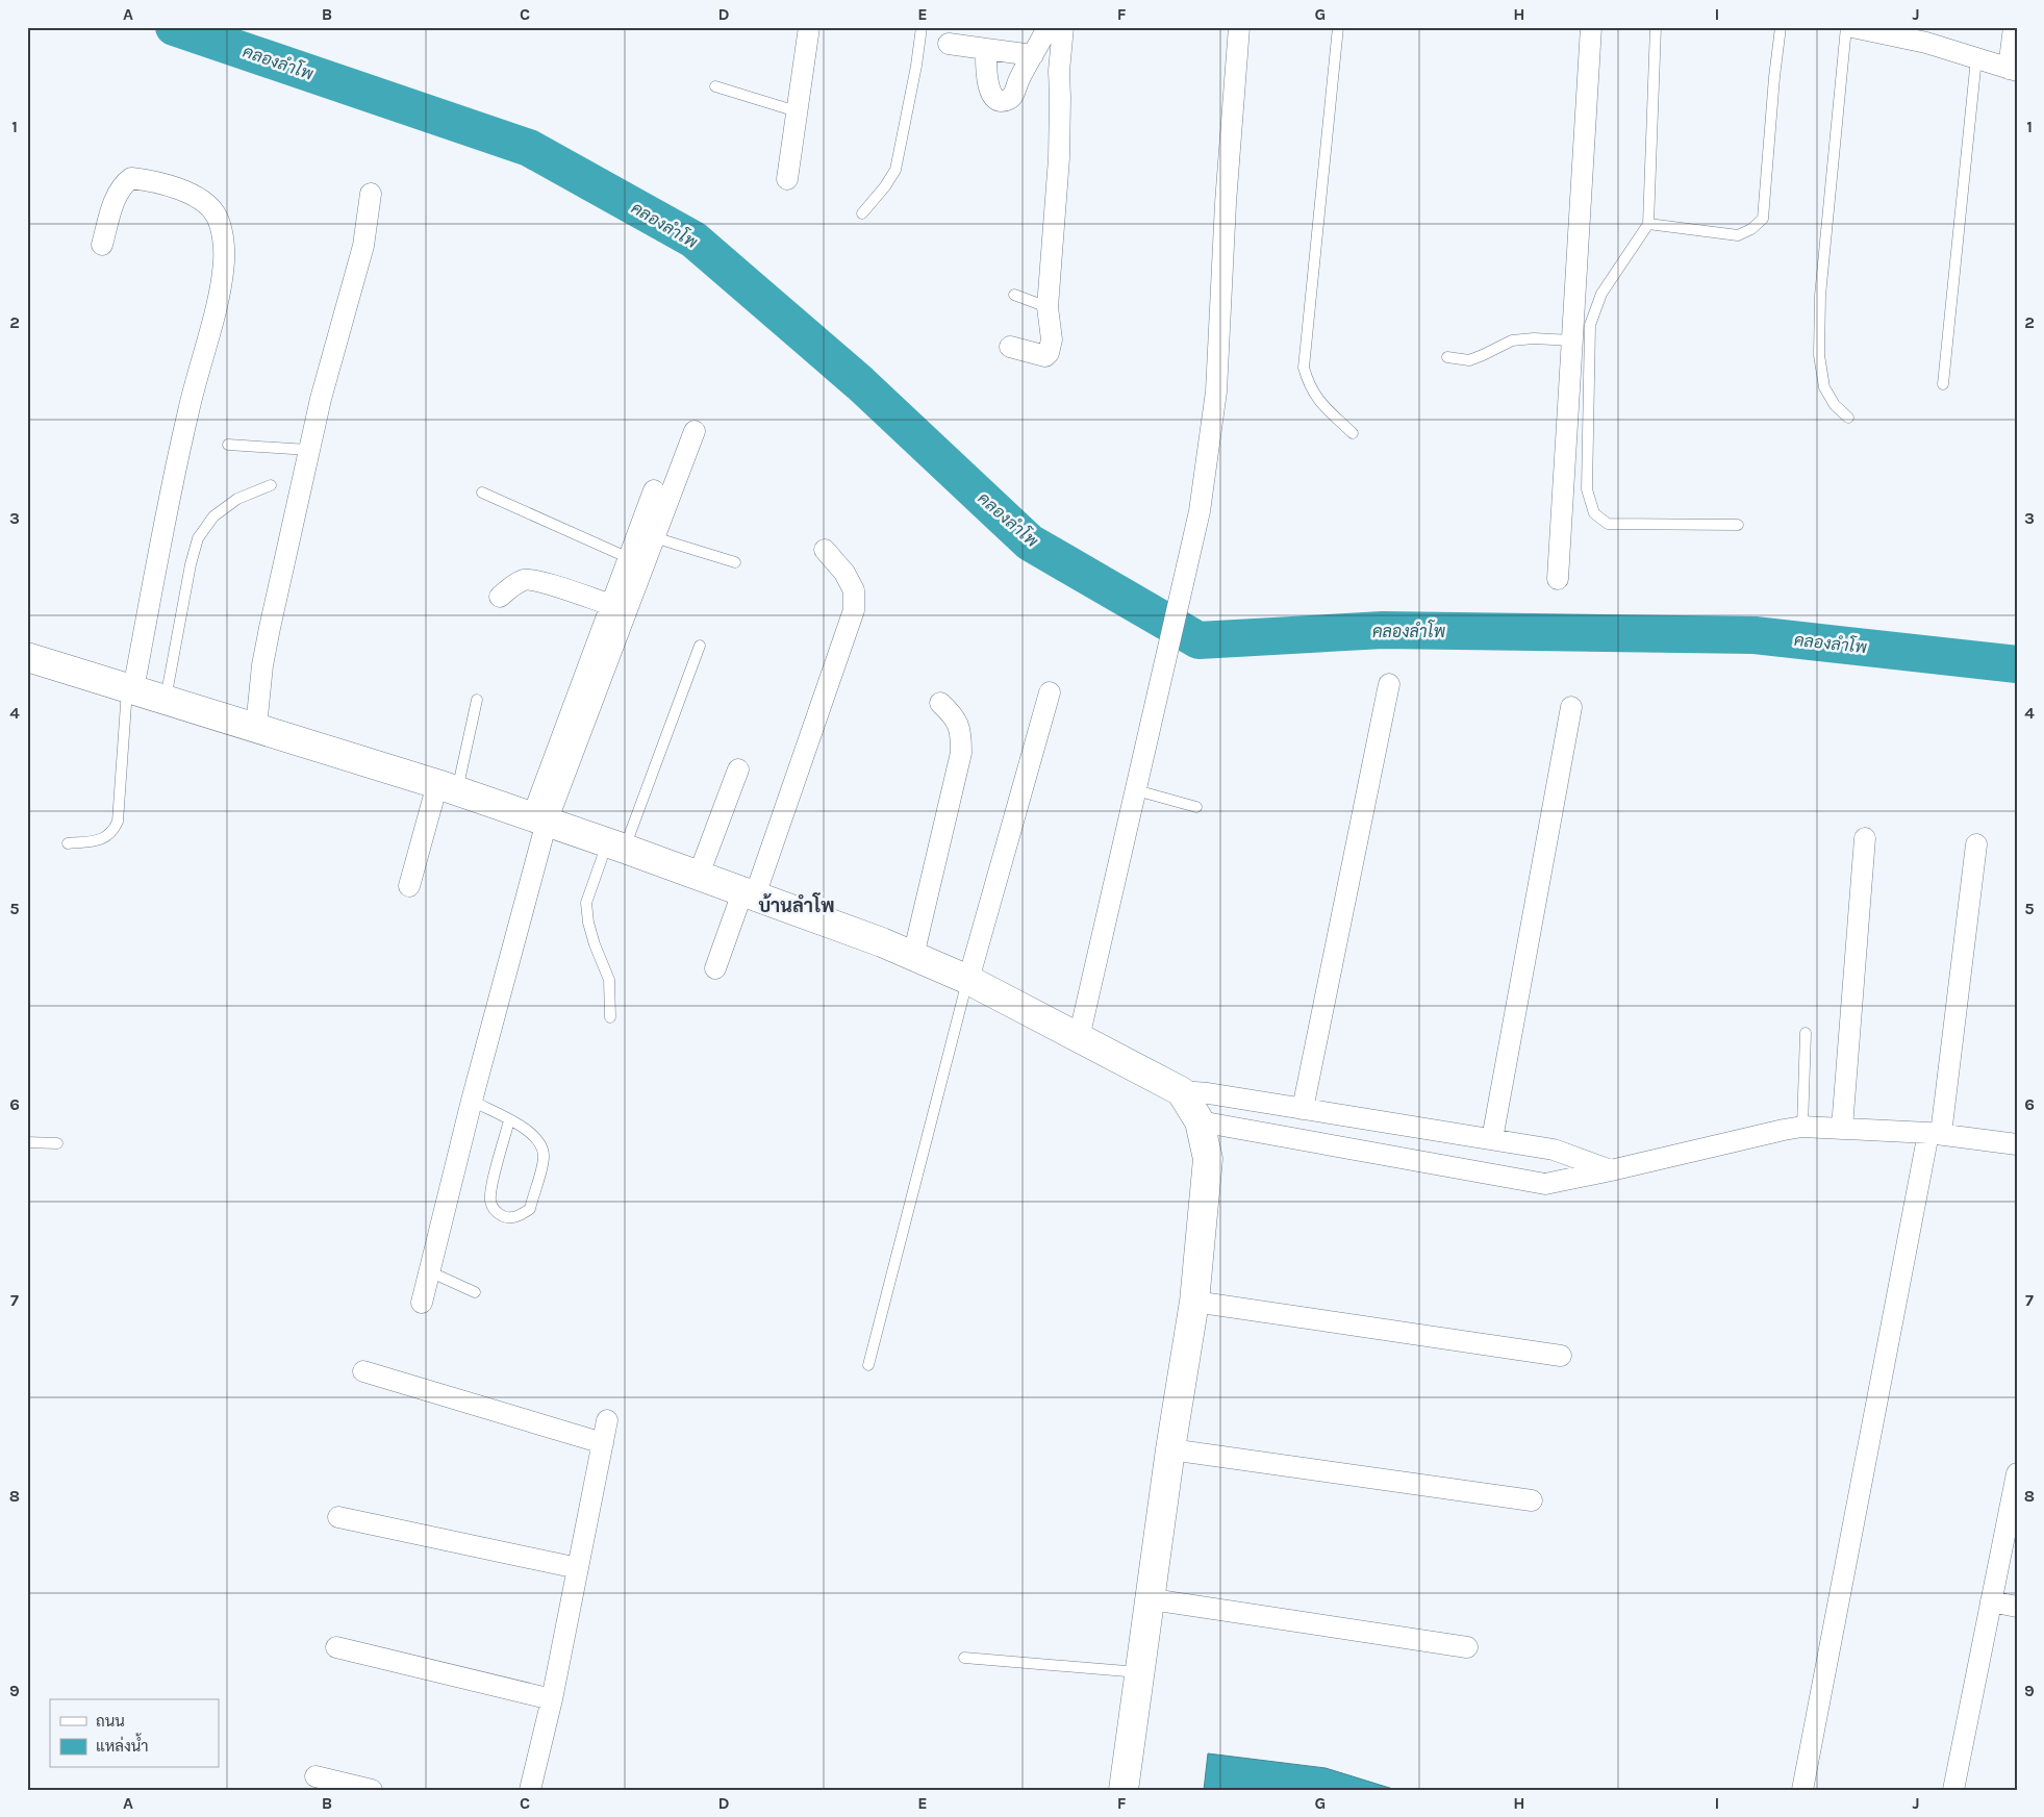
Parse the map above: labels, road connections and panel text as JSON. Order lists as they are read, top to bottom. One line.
{"districts":["บ้านลำโพ"],"water":["คลองลำโพ"],"legend":["ถนน","แหล่งน้ำ"],"grid":{"columns":["A","B","C","D","E","F","G","H","I","J"],"rows":["1","2","3","4","5","6","7","8","9"]}}
